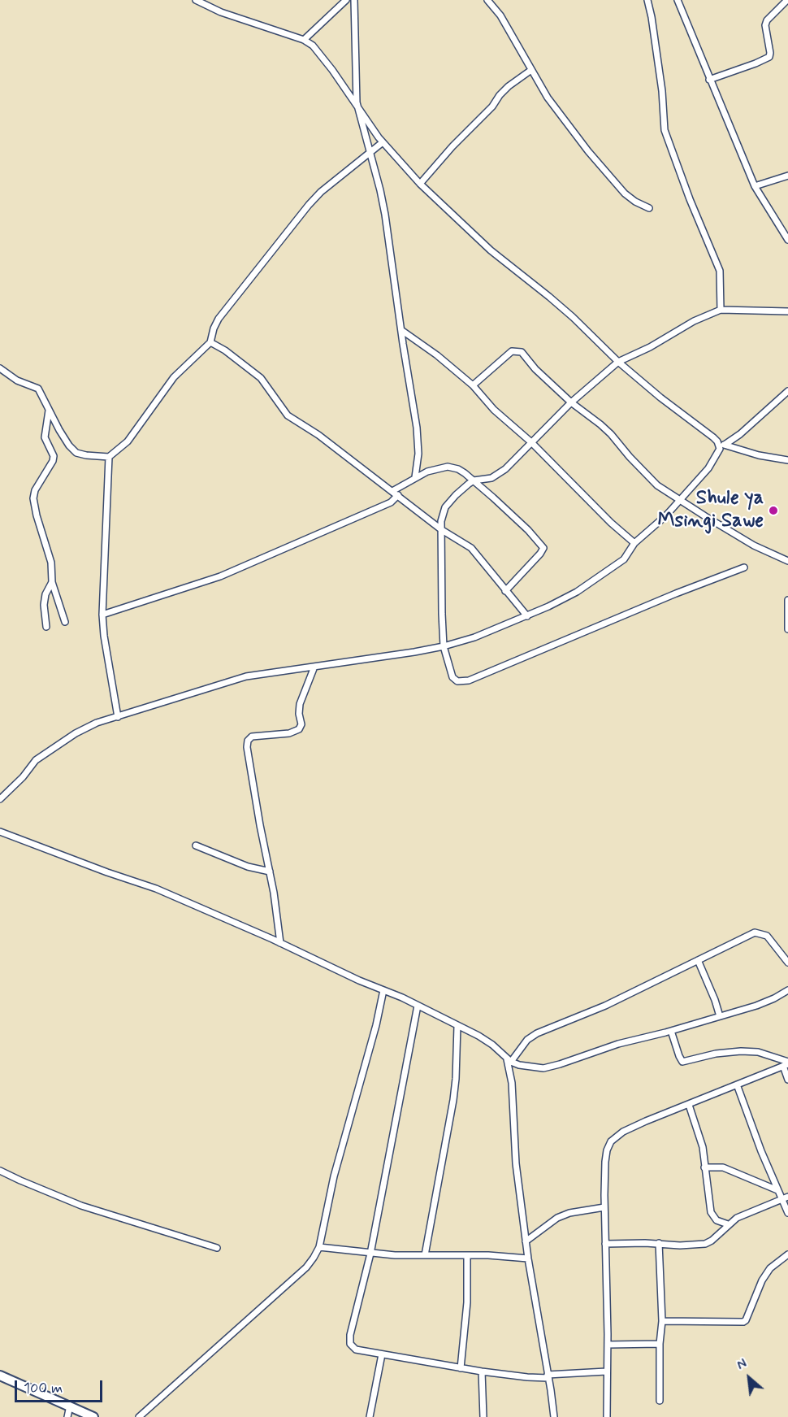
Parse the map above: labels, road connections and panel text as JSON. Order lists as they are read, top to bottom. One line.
{"places":["Shule ya Msingi Sawe"],"scale_bar":"100 m","north":"top left"}
